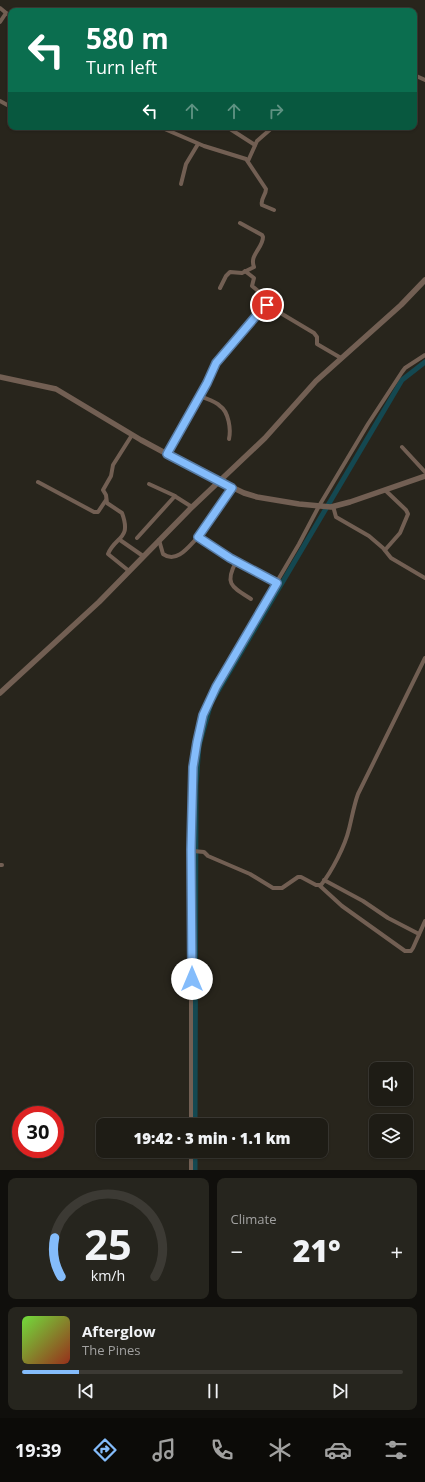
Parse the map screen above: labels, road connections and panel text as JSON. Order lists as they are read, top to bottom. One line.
{"page":{"turn":["580 m","Turn left"],"limit":"30","trip":"19:42 · 3 min · 1.1 km","tile":"Climate","heat":["−","21°","+"],"song":["Afterglow","The Pines"],"tabs":"19:39","gauge":["25","km/h"]}}
